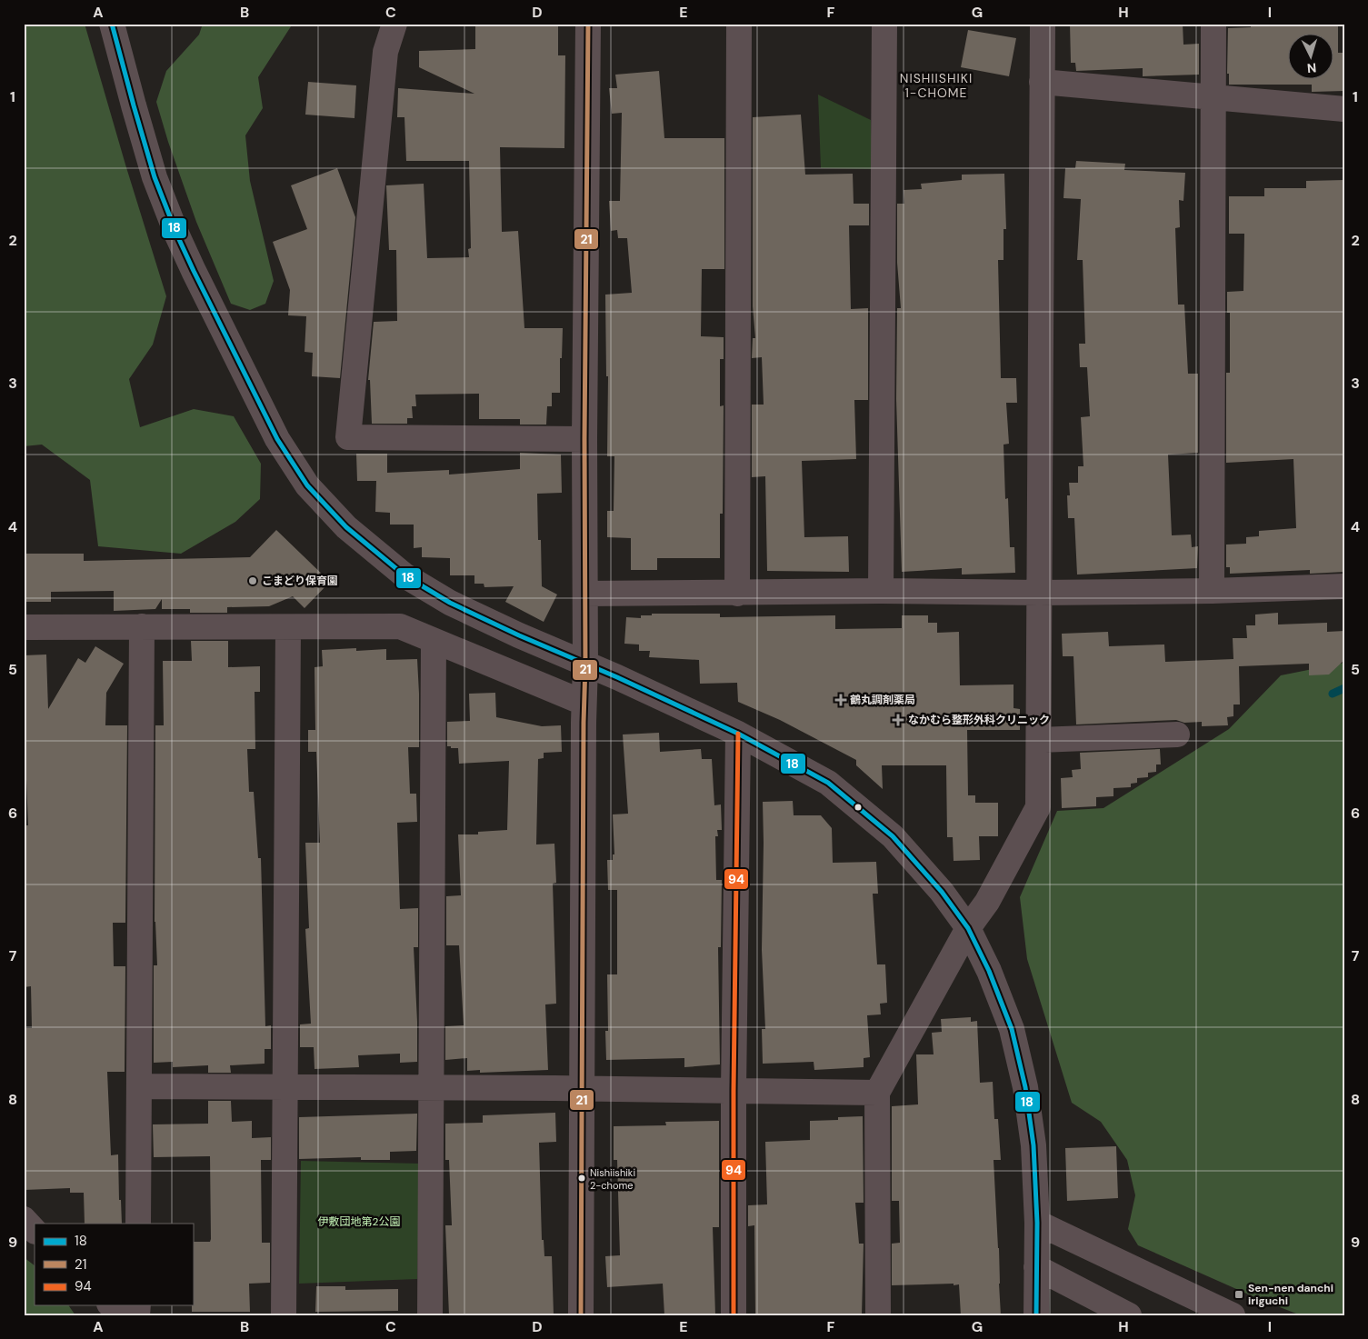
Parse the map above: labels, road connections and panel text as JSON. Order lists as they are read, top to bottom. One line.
{"districts":["NISHIISHIKI 1-CHOME"],"parks":["伊敷団地第2公園"],"places":{"other":["こまどり保育園","Nishiishiki 2-chome"],"health":["鶴丸調剤薬局","なかむら整形外科クリニック"],"transit":["Sen-nen danchi iriguchi"]},"lines":["transit line 18","transit line 21","transit line 94"],"legend":["18","21","94"],"north":"bottom","grid":{"columns":["A","B","C","D","E","F","G","H","I"],"rows":["1","2","3","4","5","6","7","8","9"]}}
